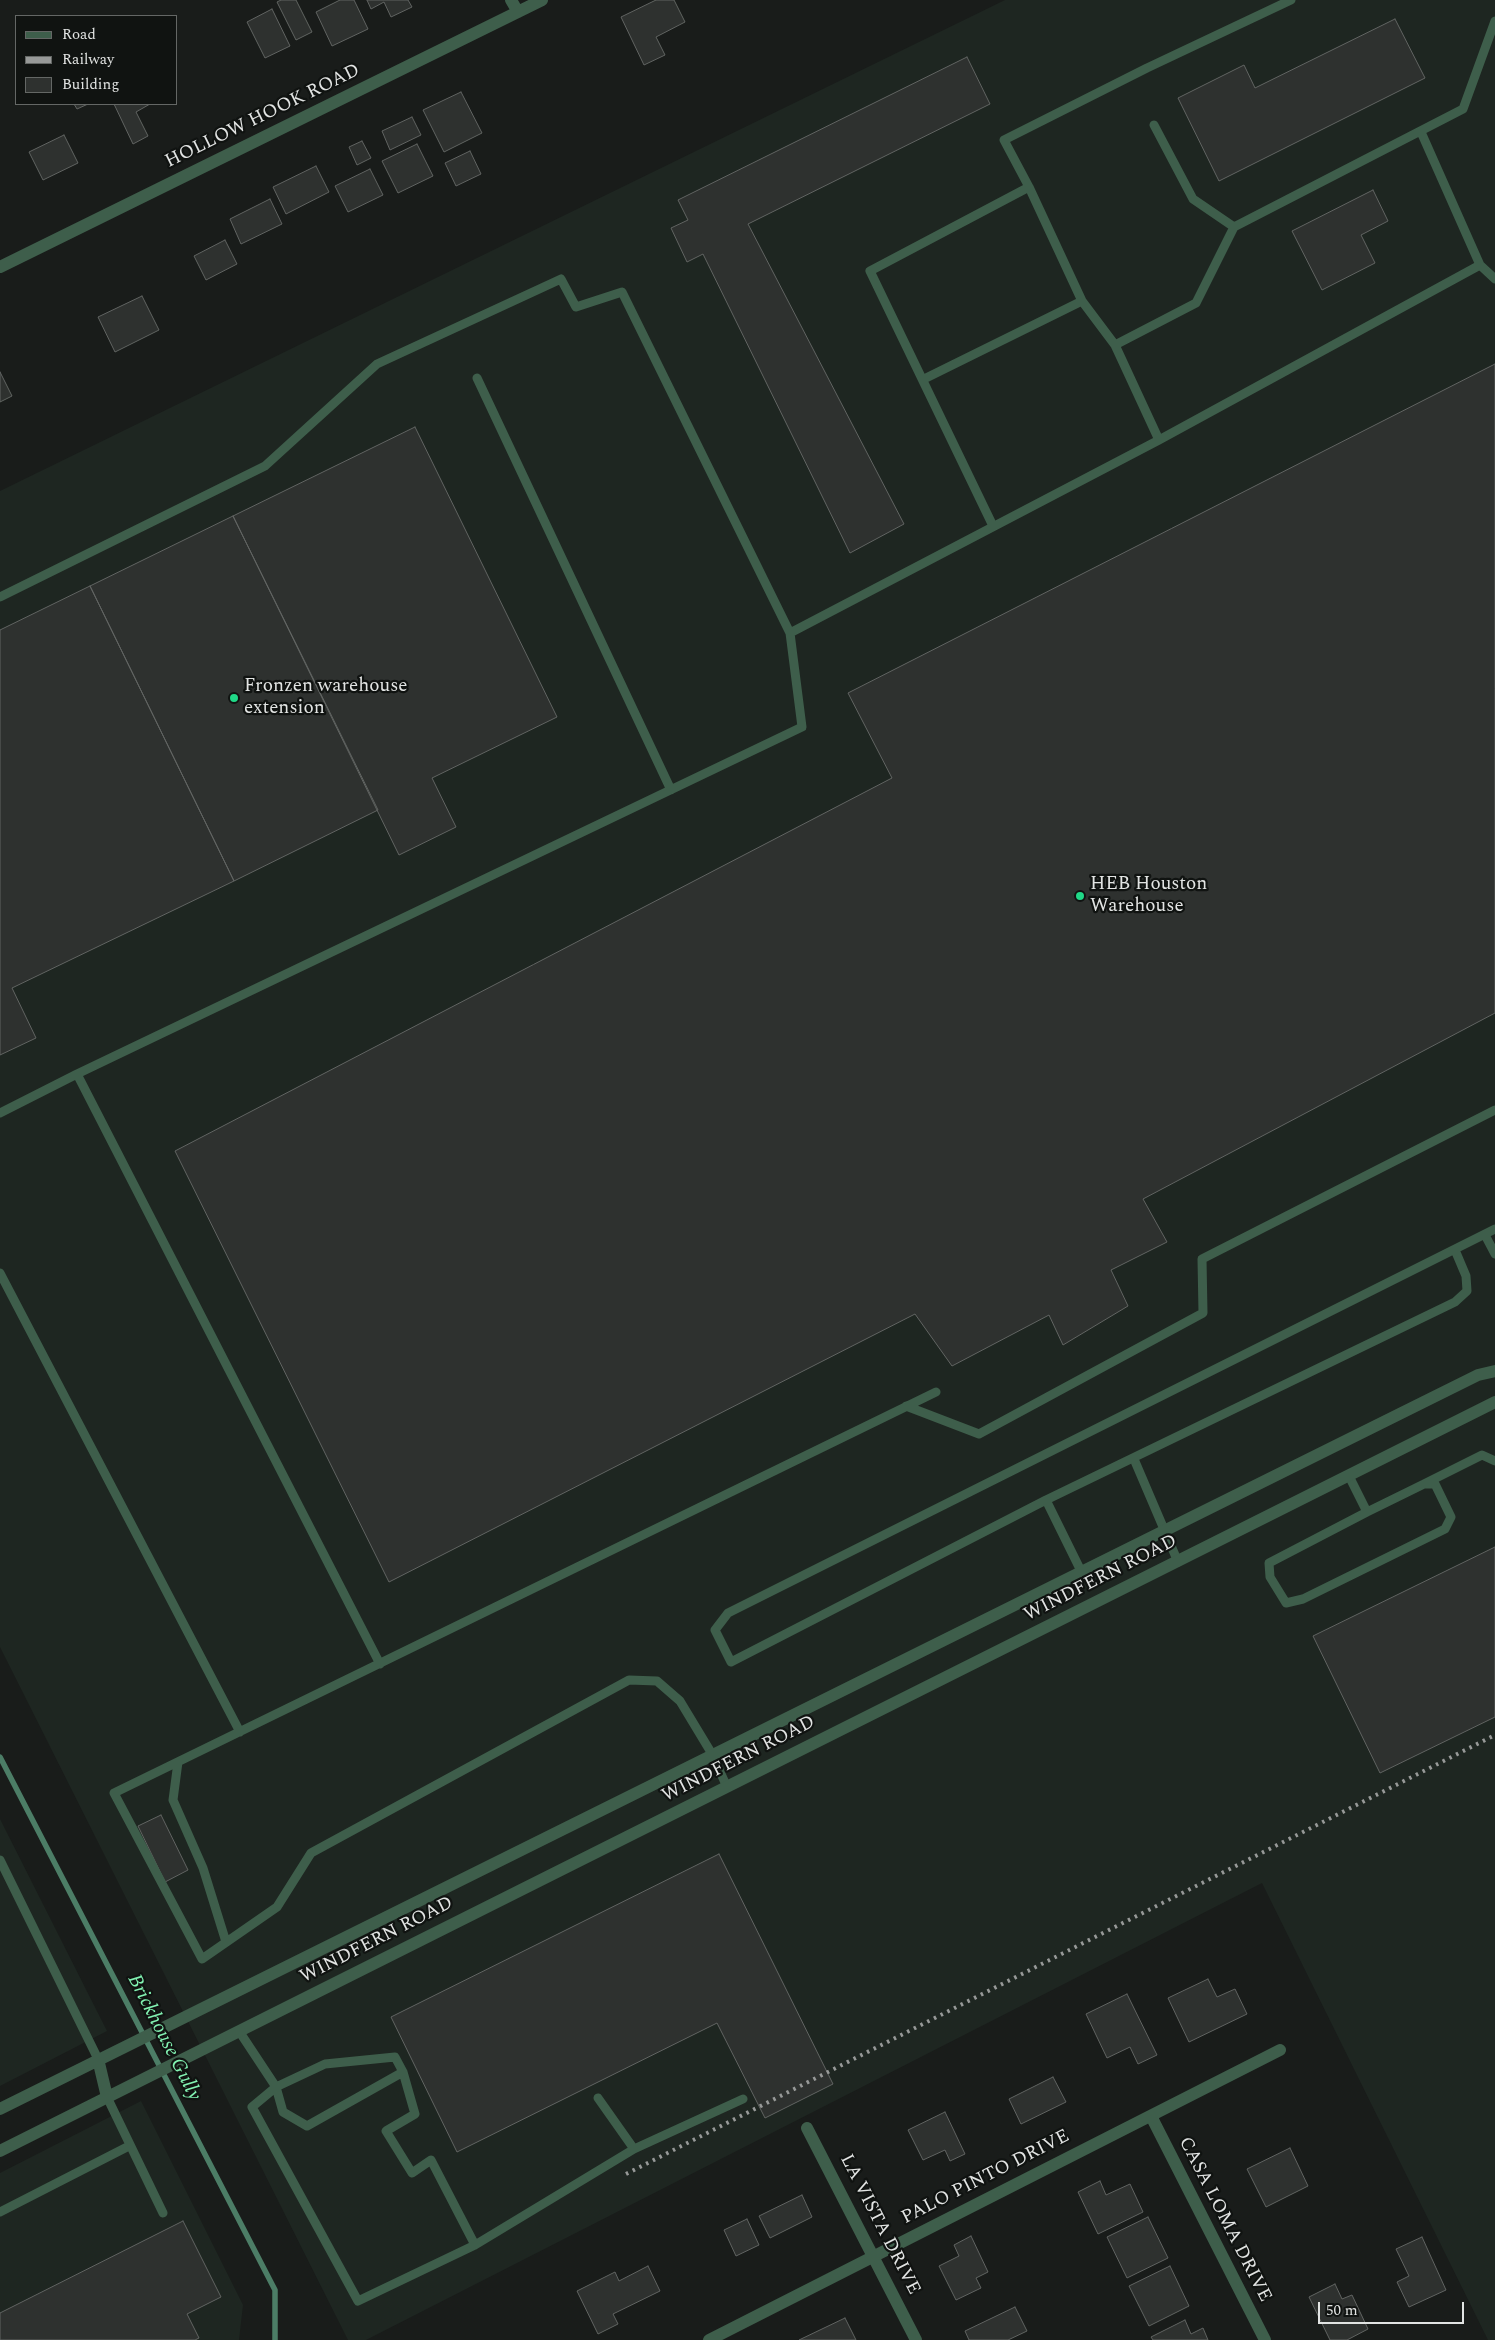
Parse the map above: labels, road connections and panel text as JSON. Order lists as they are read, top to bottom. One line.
{"streets":{"street":["HOLLOW HOOK ROAD","WINDFERN ROAD","PALO PINTO DRIVE","CASA LOMA DRIVE","LA VISTA DRIVE"]},"crossings":[["PALO PINTO DRIVE","CASA LOMA DRIVE"],["PALO PINTO DRIVE","LA VISTA DRIVE"]],"water":["Brickhouse Gully"],"places":["Fronzen warehouse extension","HEB Houston Warehouse"],"legend":["Road","Railway","Building"],"scale_bar":"50 m"}
